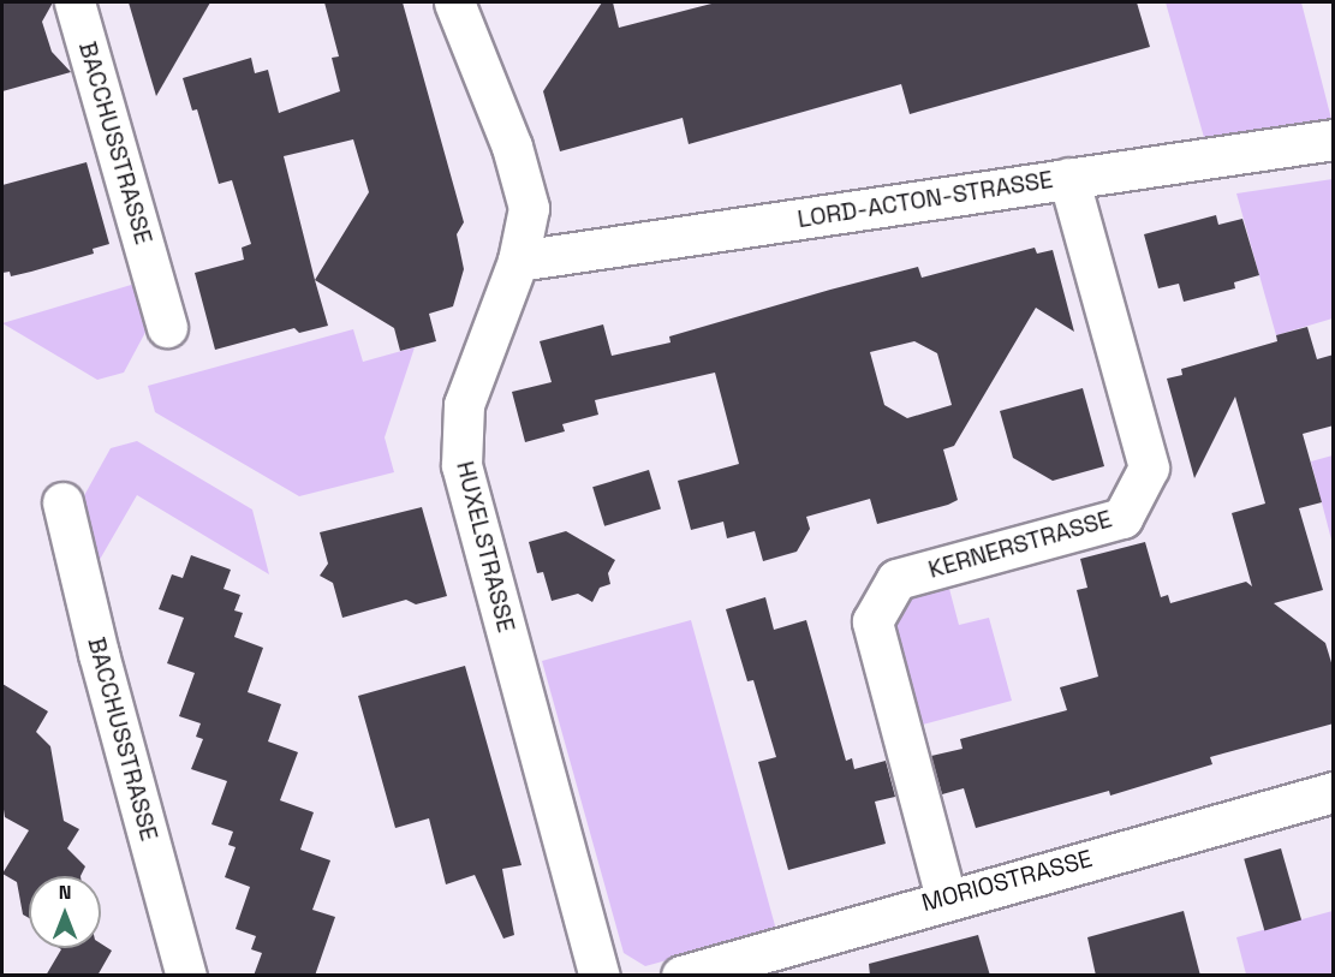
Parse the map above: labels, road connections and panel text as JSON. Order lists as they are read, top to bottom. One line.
{"streets":{"street":["BACCHUSSTRASSE","LORD-ACTON-STRASSE","KERNERSTRASSE","HUXELSTRASSE","MORIOSTRASSE"]},"crossings":[["LORD-ACTON-STRASSE","KERNERSTRASSE"],["LORD-ACTON-STRASSE","HUXELSTRASSE"],["KERNERSTRASSE","MORIOSTRASSE"]],"north":"top"}
